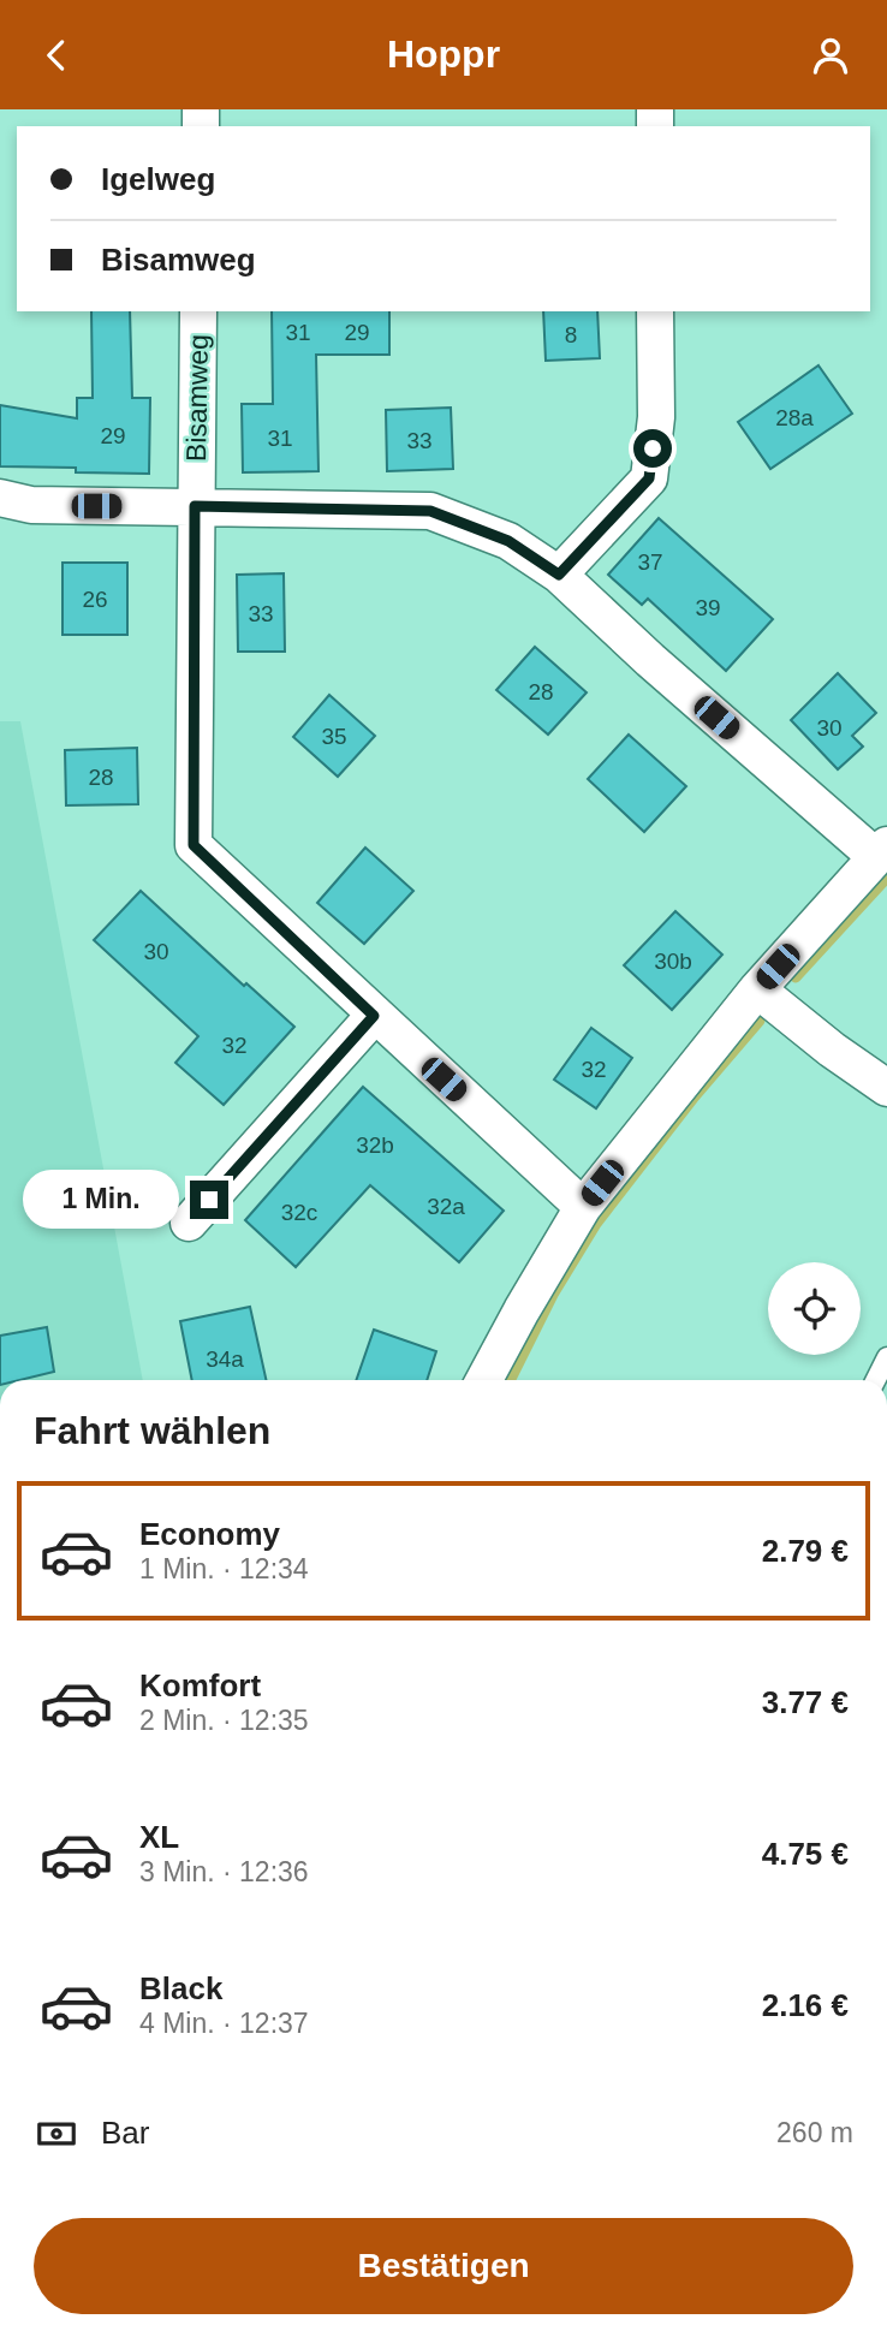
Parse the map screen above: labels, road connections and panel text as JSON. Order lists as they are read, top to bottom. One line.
{"streets":{"street":["Bisamweg"]},"house_numbers":["31","29","8","28a","29","31","33","37","26","39","33","28","30","35","28","30","30b","32","32","32b","32a","32c","34a"],"page":{"header":"Hoppr","banner":["Igelweg","Bisamweg"],"bubble":"1 Min.","heading":"Fahrt wählen","list":[{"name":"Economy","note":"1 Min. · 12:34","value":"2.79 €"},{"name":"Komfort","note":"2 Min. · 12:35","value":"3.77 €"},{"name":"XL","note":"3 Min. · 12:36","value":"4.75 €"},{"name":"Black","note":"4 Min. · 12:37","value":"2.16 €"}],"pay":["Bar","260 m"],"buttons":"Bestätigen"}}
